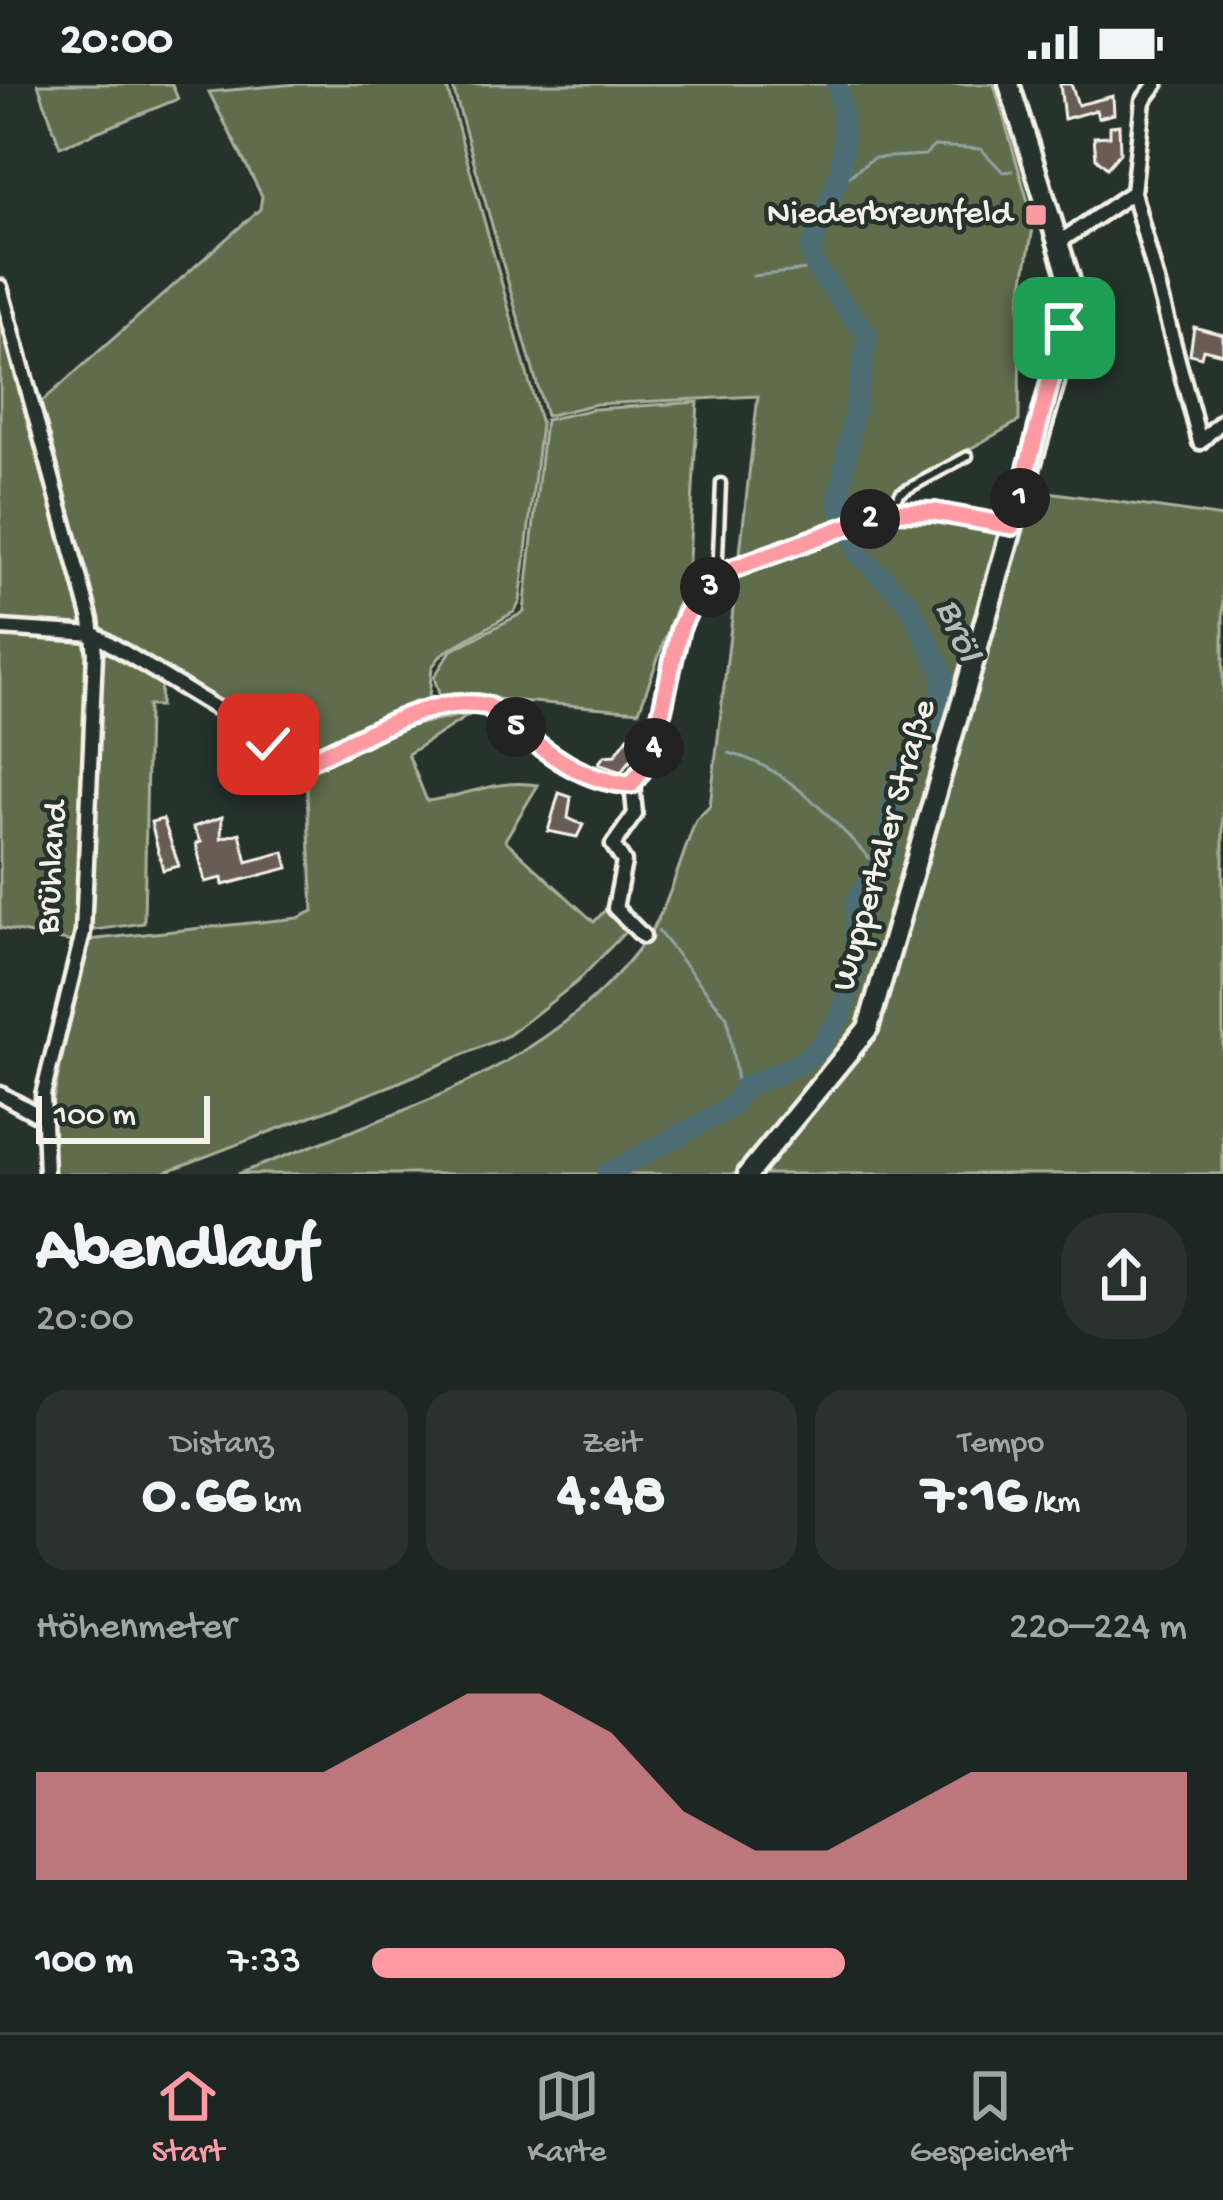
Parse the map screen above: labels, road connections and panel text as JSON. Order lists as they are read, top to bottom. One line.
{"streets":{"main road":["Wuppertaler Straße"],"street":["Brühland"]},"water":["Bröl"],"places":{"transit":["Niederbreunfeld"]},"scale_bar":"100 m","page":{"status":"20:00","pins":["1","2","3","5","4"],"scale":"100 m","heading":["Abendlauf","20:00"],"stats":[["Distanz","0.66 km"],["Zeit","4:48"],["Tempo","7:16 /km"]],"chart":["Höhenmeter","220–224 m"],"list":[{"name":"100 m","note":"7:33"}],"tabs":["Start","Karte","Gespeichert"]}}
